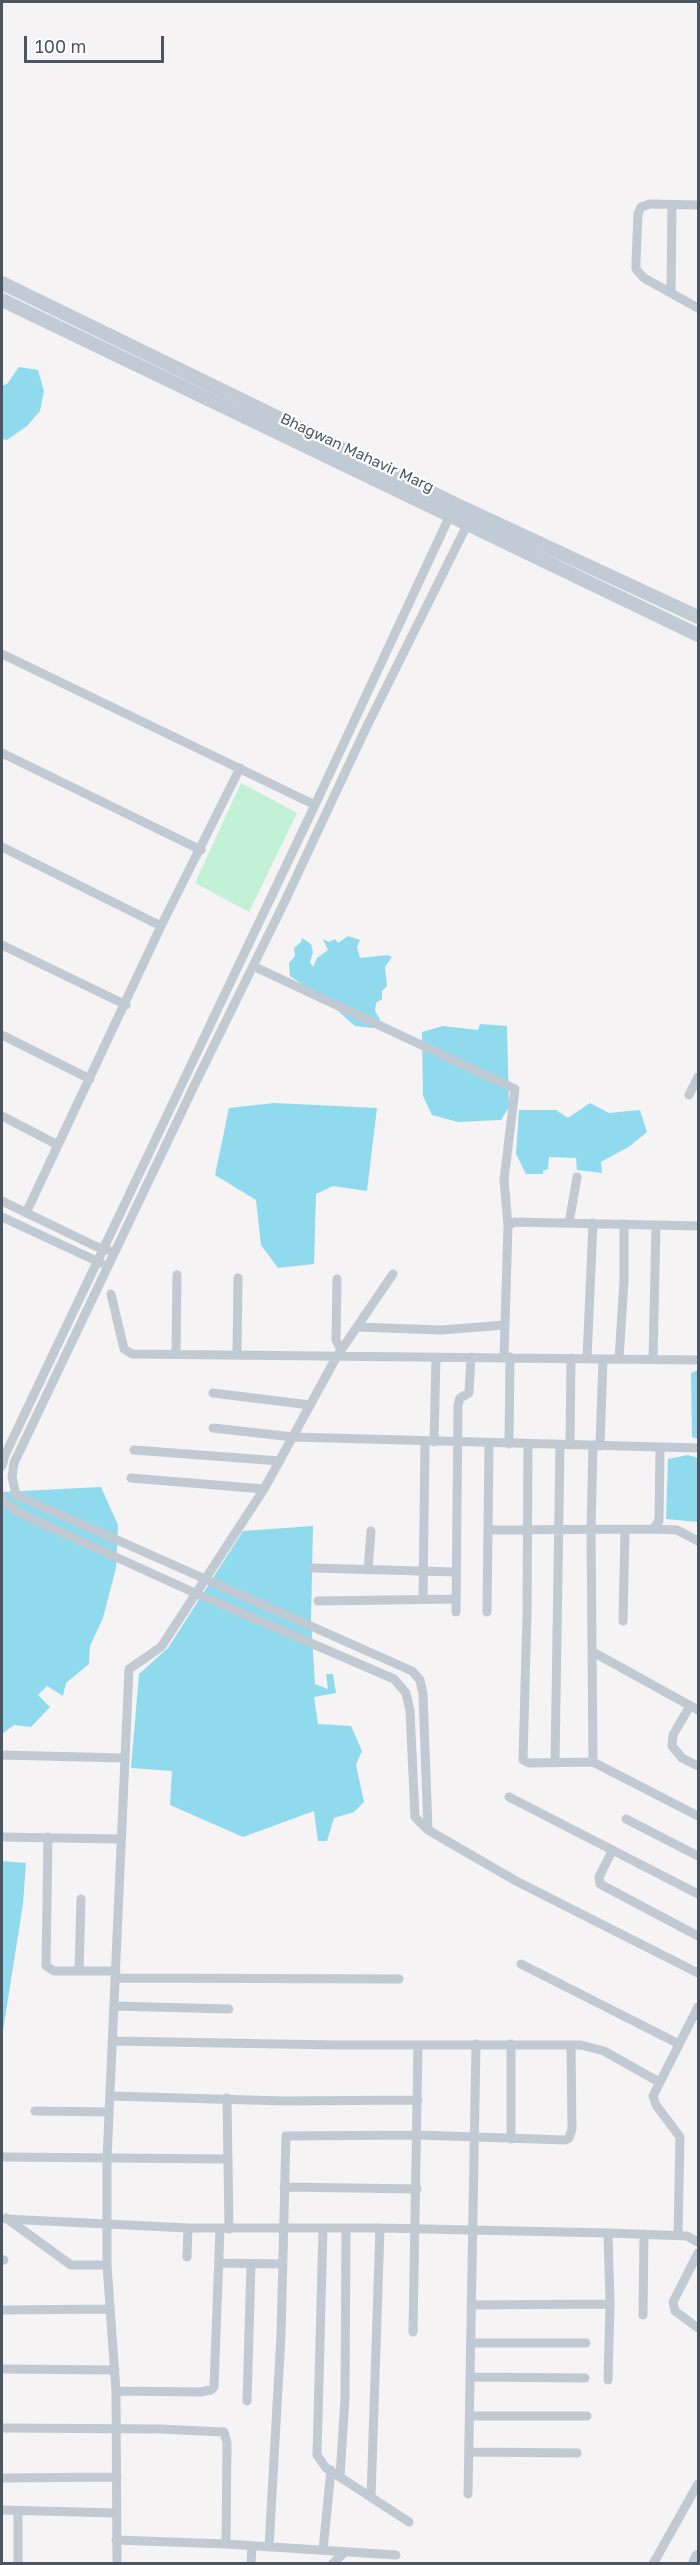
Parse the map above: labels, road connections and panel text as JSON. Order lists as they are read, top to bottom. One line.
{"streets":{"main road":["Bhagwan Mahavir Marg"]},"scale_bar":"100 m"}
